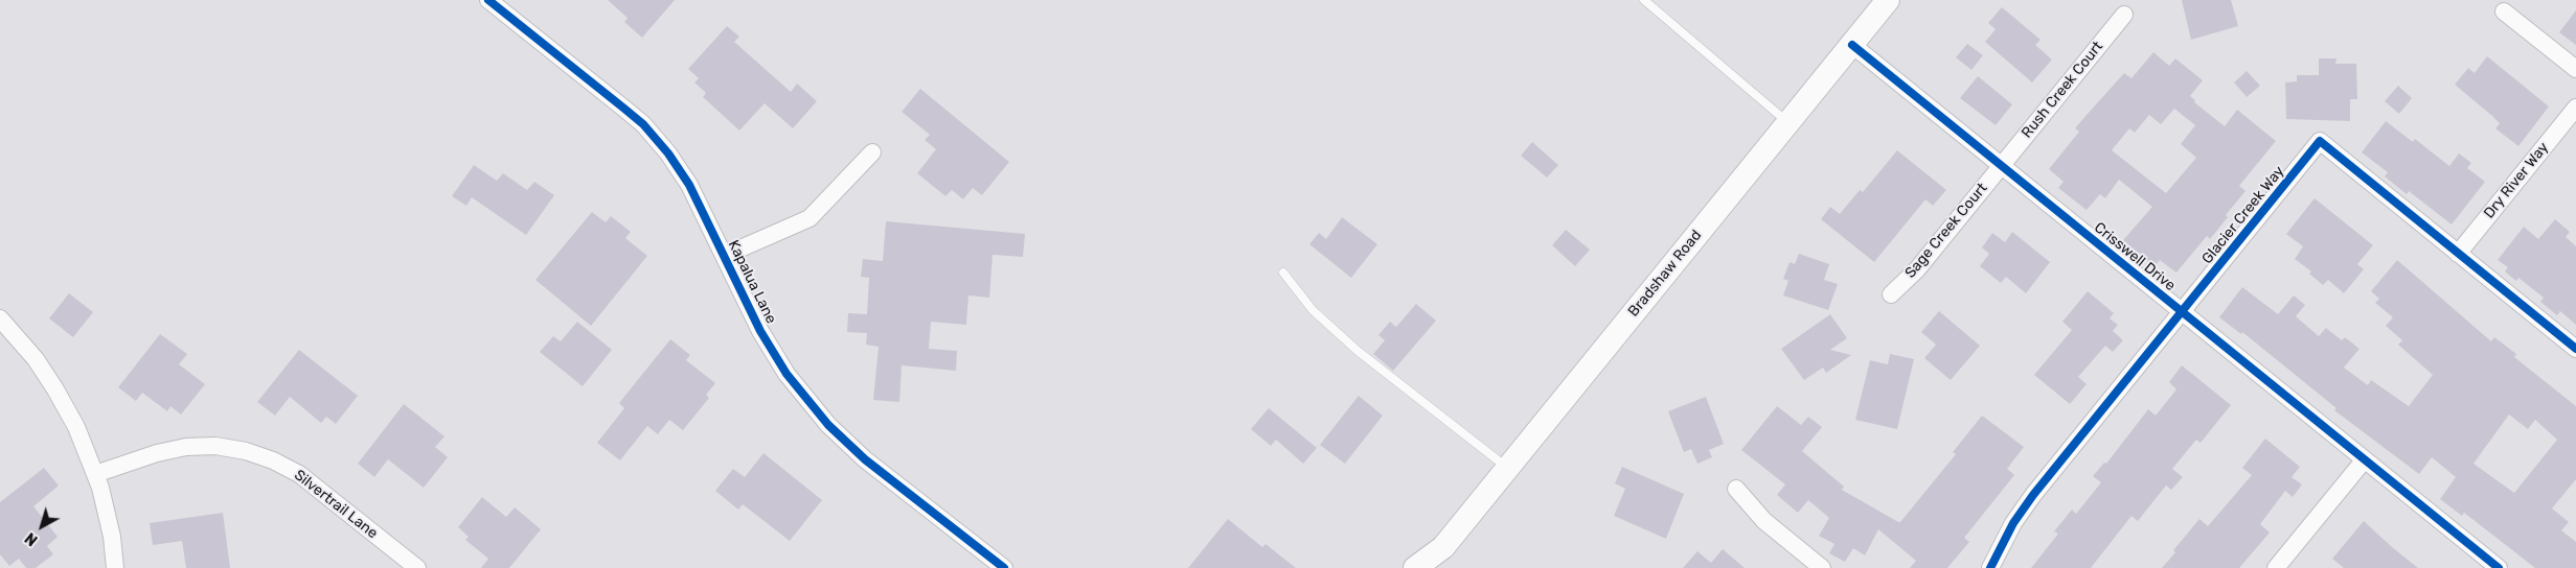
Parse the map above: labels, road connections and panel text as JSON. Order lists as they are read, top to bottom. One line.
{"streets":{"main road":["Bradshaw Road"],"street":["Rush Creek Court","Dry River Way","Glacier Creek Way","Sage Creek Court","Crisswell Drive","Kapalua Lane","Silvertrail Lane"]},"crossings":[["Rush Creek Court","Sage Creek Court"],["Rush Creek Court","Crisswell Drive"],["Dry River Way","Glacier Creek Way"],["Glacier Creek Way","Crisswell Drive"],["Sage Creek Court","Crisswell Drive"],["Crisswell Drive","Bradshaw Road"]],"north":"bottom left"}
